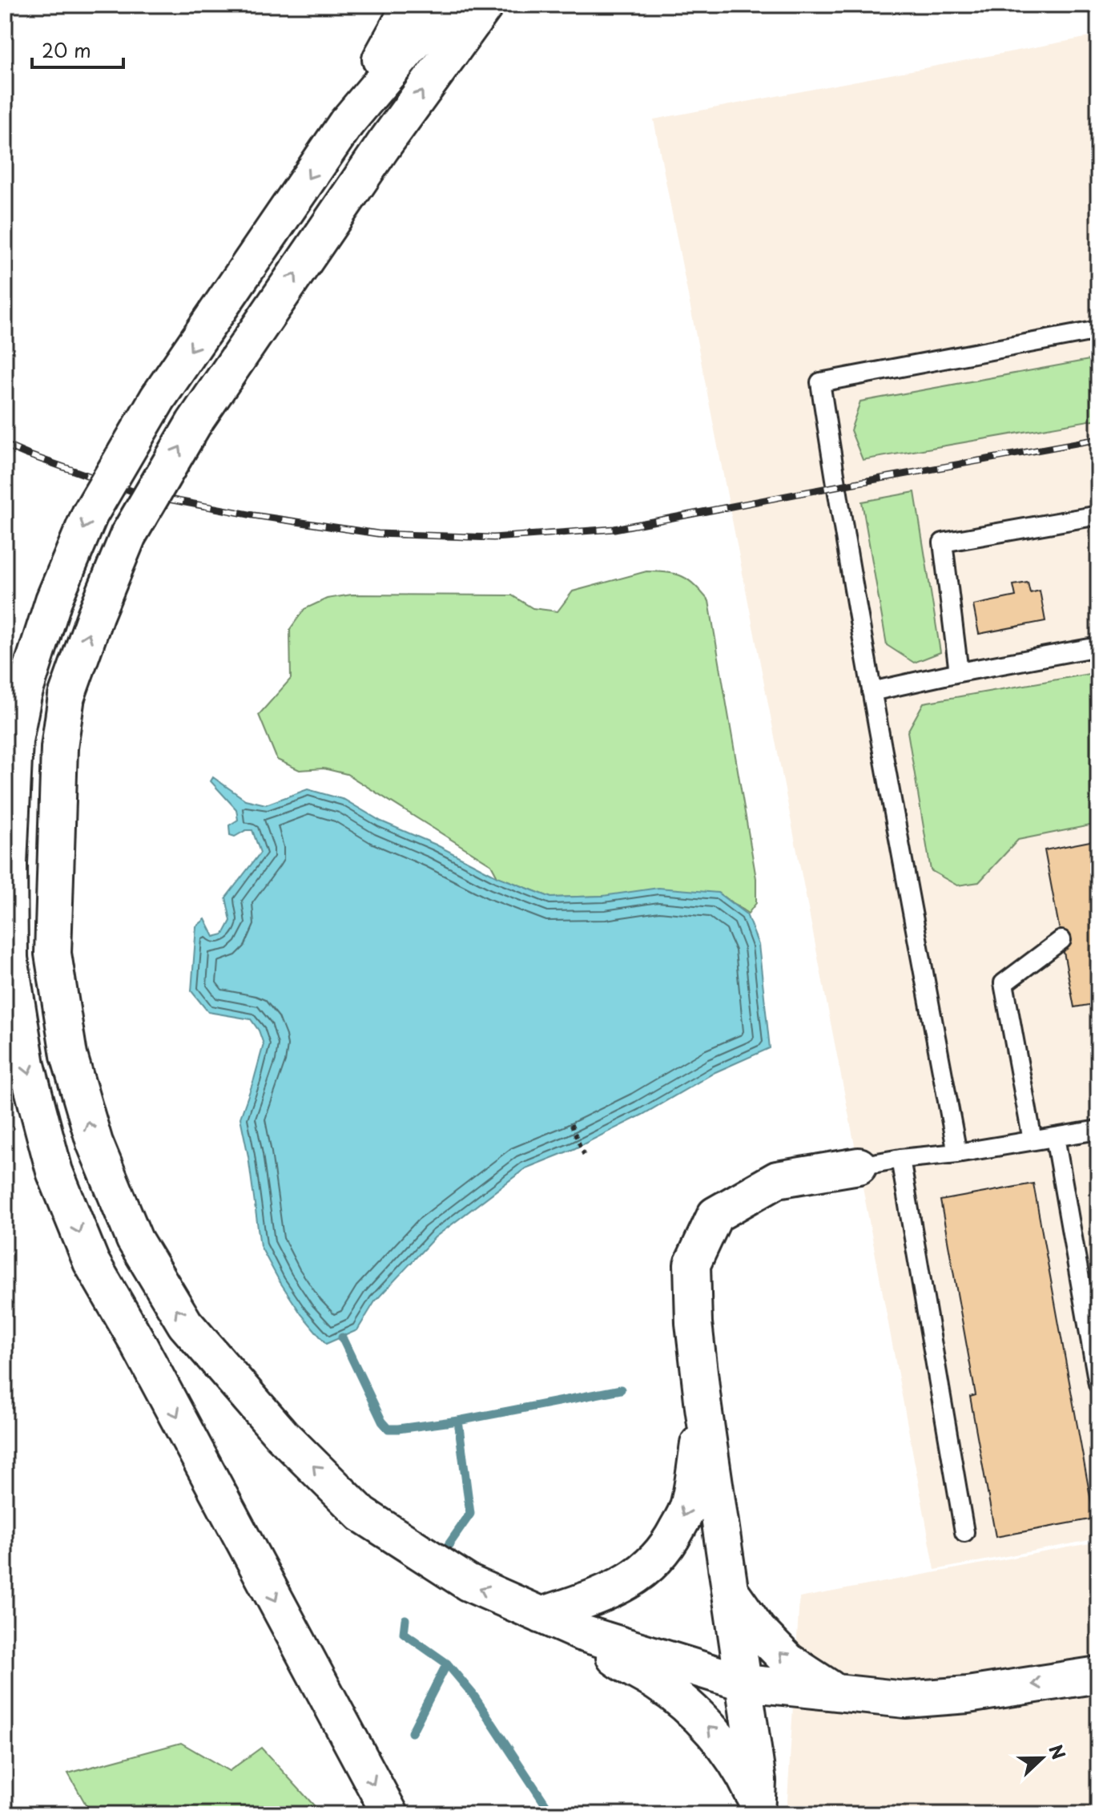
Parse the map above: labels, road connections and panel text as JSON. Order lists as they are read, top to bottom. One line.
{"scale_bar":"20 m","north":"right"}
